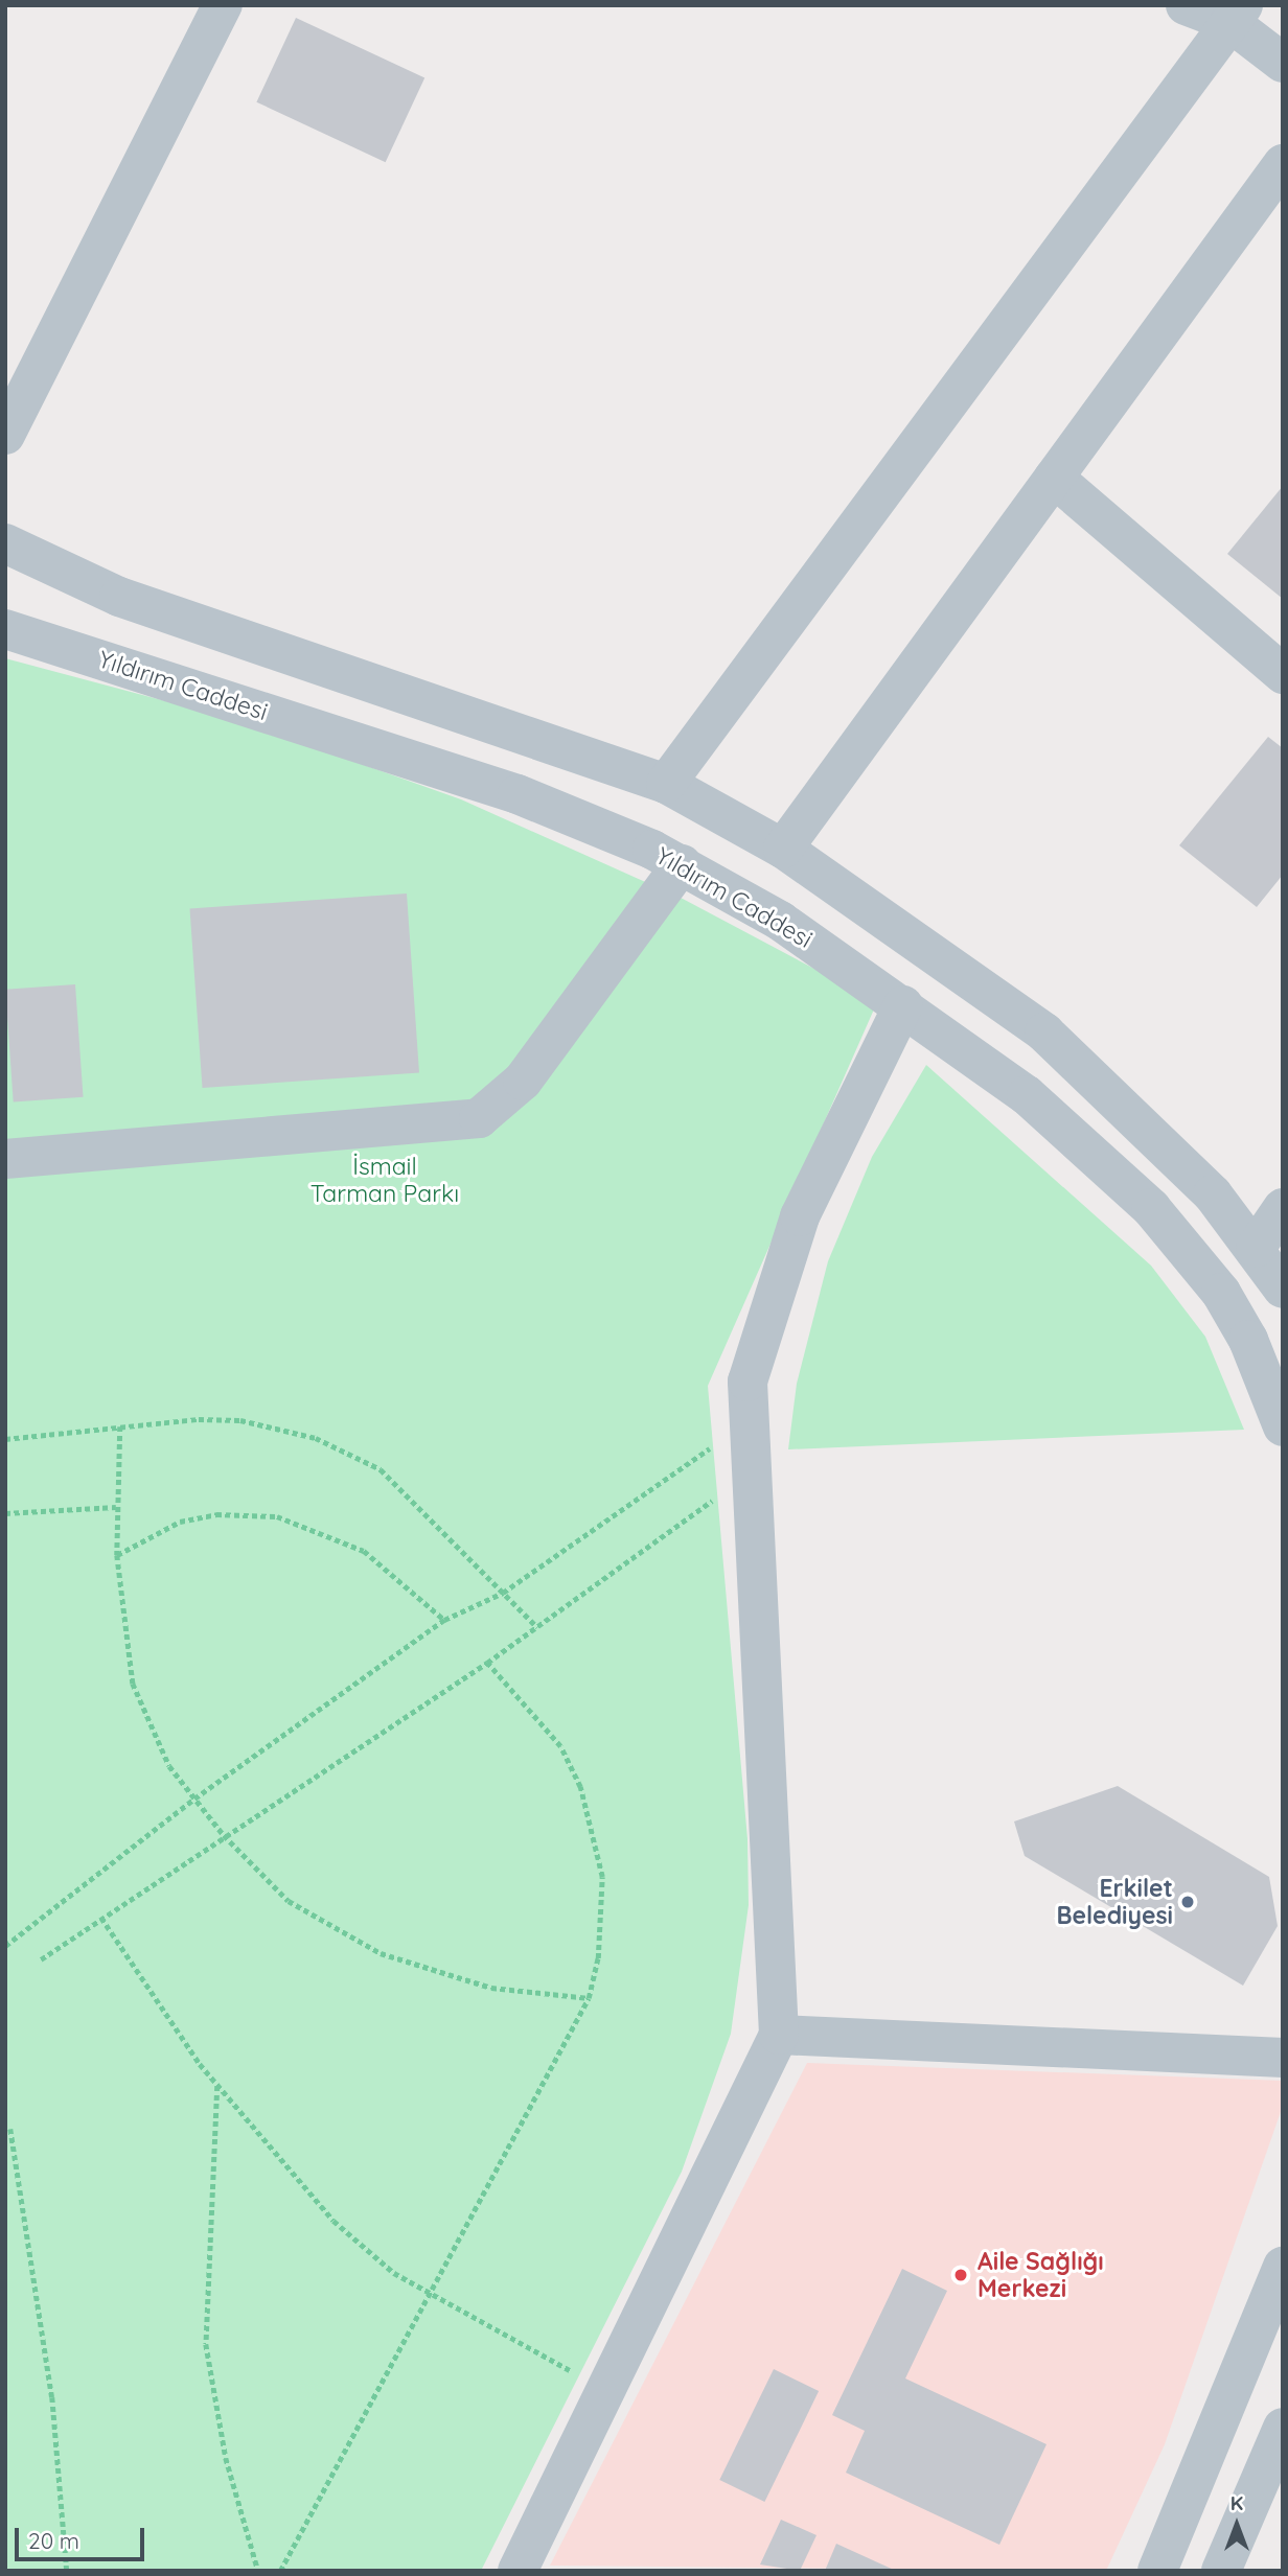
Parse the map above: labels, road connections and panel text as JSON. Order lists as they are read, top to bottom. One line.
{"streets":{"street":["Yıldırım Caddesi"]},"parks":["İsmail Tarman Parkı"],"places":["Erkilet Belediyesi","Aile Sağlığı Merkezi"],"scale_bar":"20 m","north":"top"}
